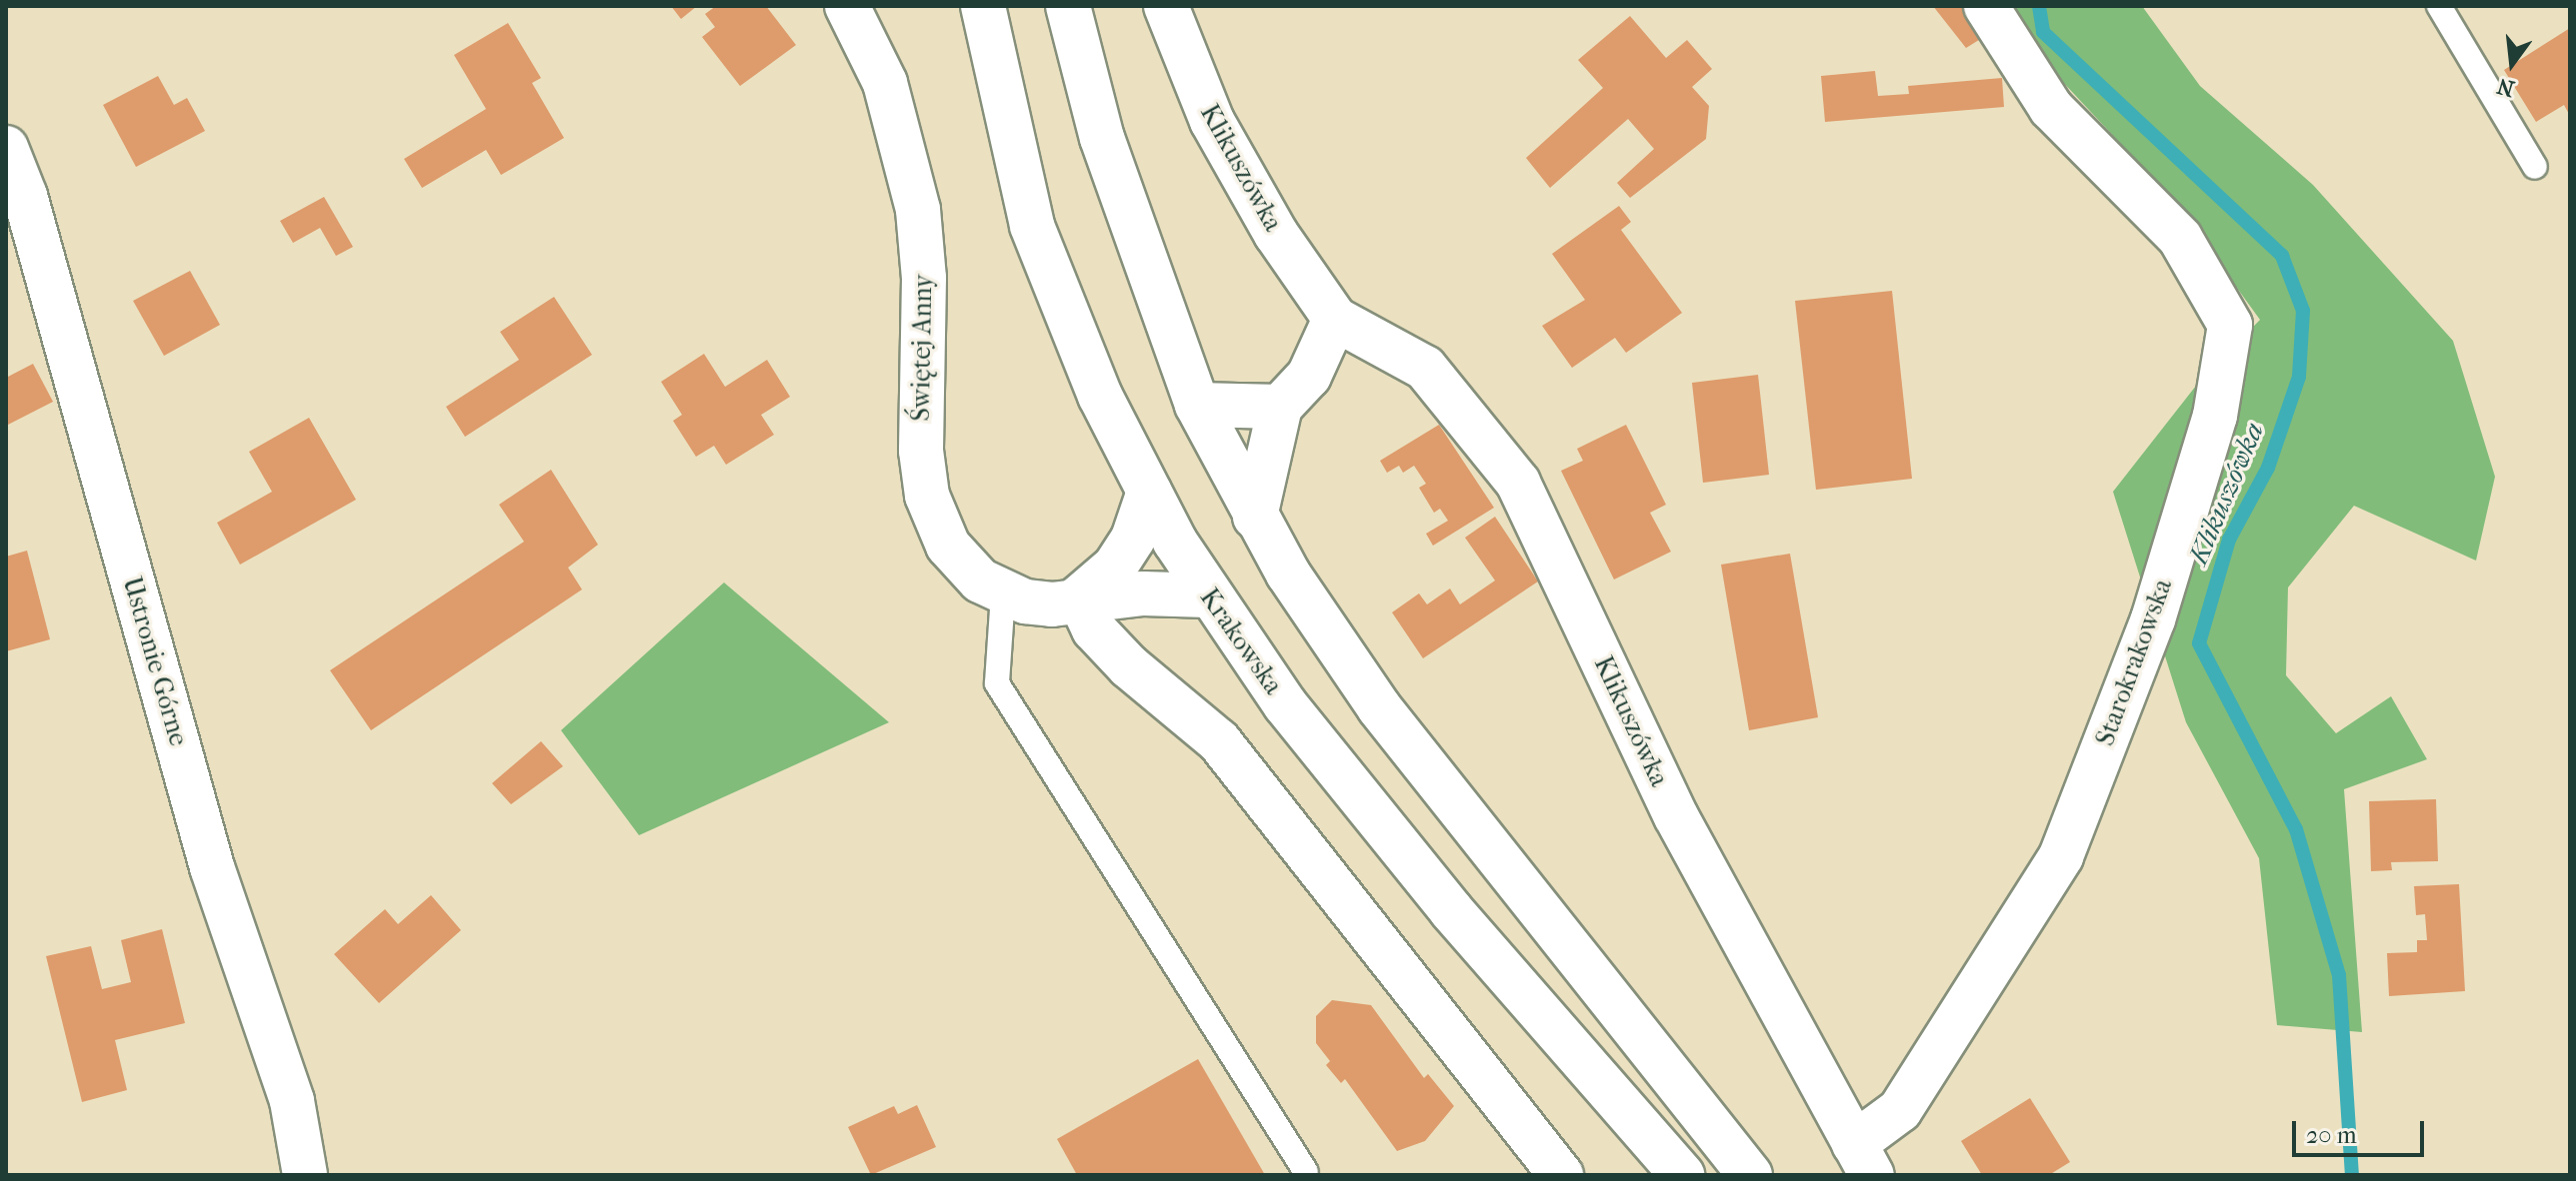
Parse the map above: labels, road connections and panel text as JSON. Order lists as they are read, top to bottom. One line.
{"streets":{"street":["Klikuszówka","Świętej Anny","Krakowska","Ustronie Górne","Starokrakowska"]},"crossings":[["Klikuszówka","Starokrakowska"],["Świętej Anny","Krakowska"]],"water":["Klikuszówka"],"scale_bar":"20 m","north":"bottom"}
